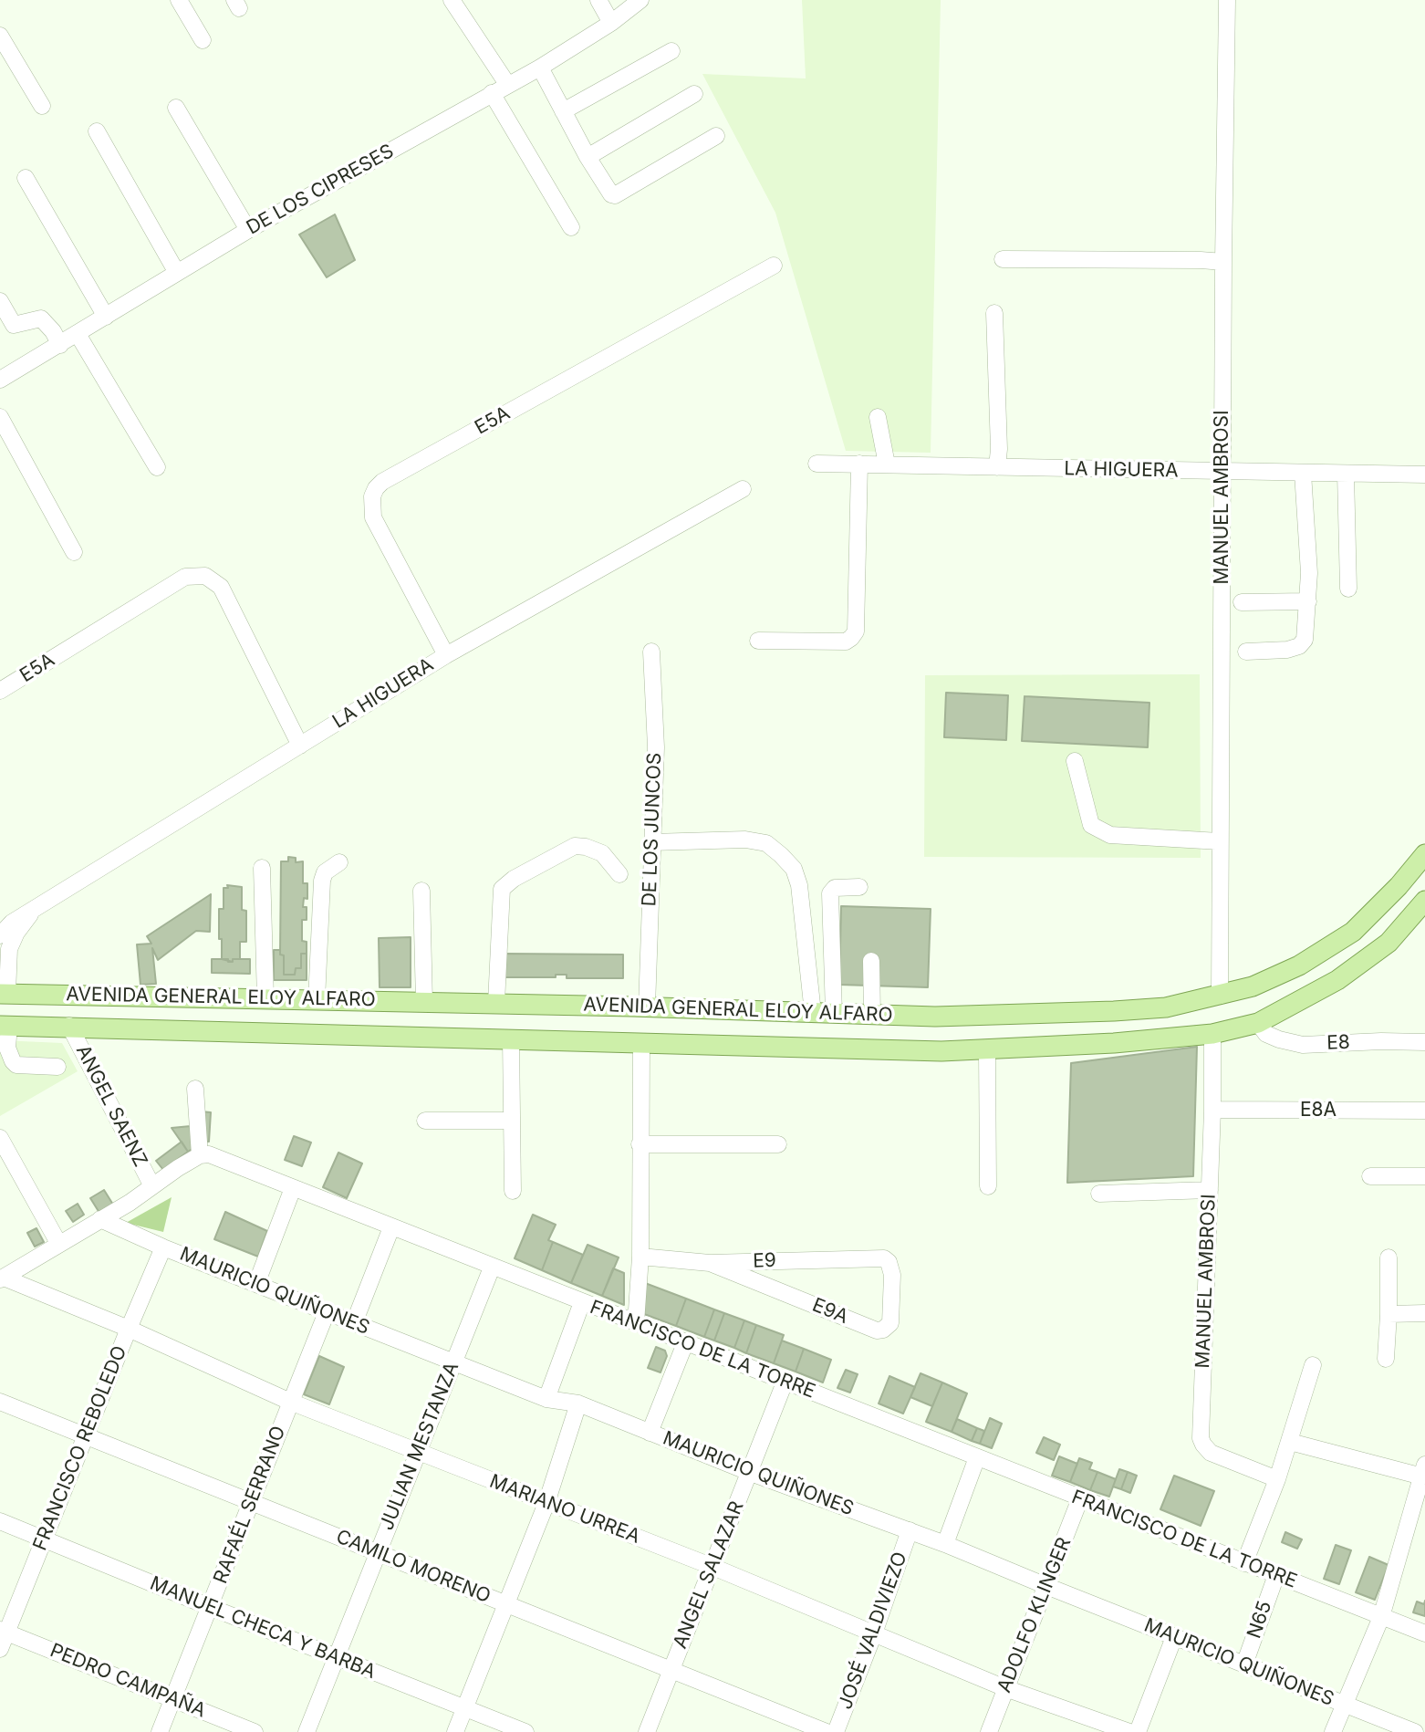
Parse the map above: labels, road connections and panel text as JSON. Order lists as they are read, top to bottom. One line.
{"streets":{"main road":["AVENIDA GENERAL ELOY ALFARO"],"street":["DE LOS CIPRESES","E5A","LA HIGUERA","MANUEL AMBROSI","DE LOS JUNCOS","E8","ANGEL SAENZ","E8A","E9","MAURICIO QUIÑONES","E9A","FRANCISCO DE LA TORRE","JULIAN MESTANZA","FRANCISCO REBOLEDO","RAFAÉL SERRANO","MARIANO URREA","CAMILO MORENO","ANGEL SALAZAR","ADOLFO KLINGER","N65","MANUEL CHECA Y BARBA","JOSÉ VALDIVIEZO","PEDRO CAMPAÑA"]},"crossings":[["E5A","LA HIGUERA"],["LA HIGUERA","MANUEL AMBROSI"],["LA HIGUERA","AVENIDA GENERAL ELOY ALFARO"],["MANUEL AMBROSI","AVENIDA GENERAL ELOY ALFARO"],["MANUEL AMBROSI","E8A"],["DE LOS JUNCOS","AVENIDA GENERAL ELOY ALFARO"],["AVENIDA GENERAL ELOY ALFARO","E8"],["AVENIDA GENERAL ELOY ALFARO","ANGEL SAENZ"],["E9","E9A"],["MAURICIO QUIÑONES","JULIAN MESTANZA"],["MAURICIO QUIÑONES","FRANCISCO REBOLEDO"],["MAURICIO QUIÑONES","RAFAÉL SERRANO"],["MAURICIO QUIÑONES","ANGEL SALAZAR"],["MAURICIO QUIÑONES","ADOLFO KLINGER"],["MAURICIO QUIÑONES","N65"],["MAURICIO QUIÑONES","JOSÉ VALDIVIEZO"],["FRANCISCO DE LA TORRE","JULIAN MESTANZA"],["FRANCISCO DE LA TORRE","ANGEL SALAZAR"],["FRANCISCO DE LA TORRE","ADOLFO KLINGER"],["FRANCISCO DE LA TORRE","N65"],["JULIAN MESTANZA","MARIANO URREA"],["JULIAN MESTANZA","CAMILO MORENO"],["JULIAN MESTANZA","MANUEL CHECA Y BARBA"],["FRANCISCO REBOLEDO","MARIANO URREA"],["FRANCISCO REBOLEDO","CAMILO MORENO"],["FRANCISCO REBOLEDO","MANUEL CHECA Y BARBA"],["FRANCISCO REBOLEDO","PEDRO CAMPAÑA"],["RAFAÉL SERRANO","MARIANO URREA"],["RAFAÉL SERRANO","CAMILO MORENO"],["RAFAÉL SERRANO","MANUEL CHECA Y BARBA"],["RAFAÉL SERRANO","PEDRO CAMPAÑA"],["MARIANO URREA","ANGEL SALAZAR"],["MARIANO URREA","ADOLFO KLINGER"],["MARIANO URREA","JOSÉ VALDIVIEZO"],["CAMILO MORENO","ANGEL SALAZAR"]]}
